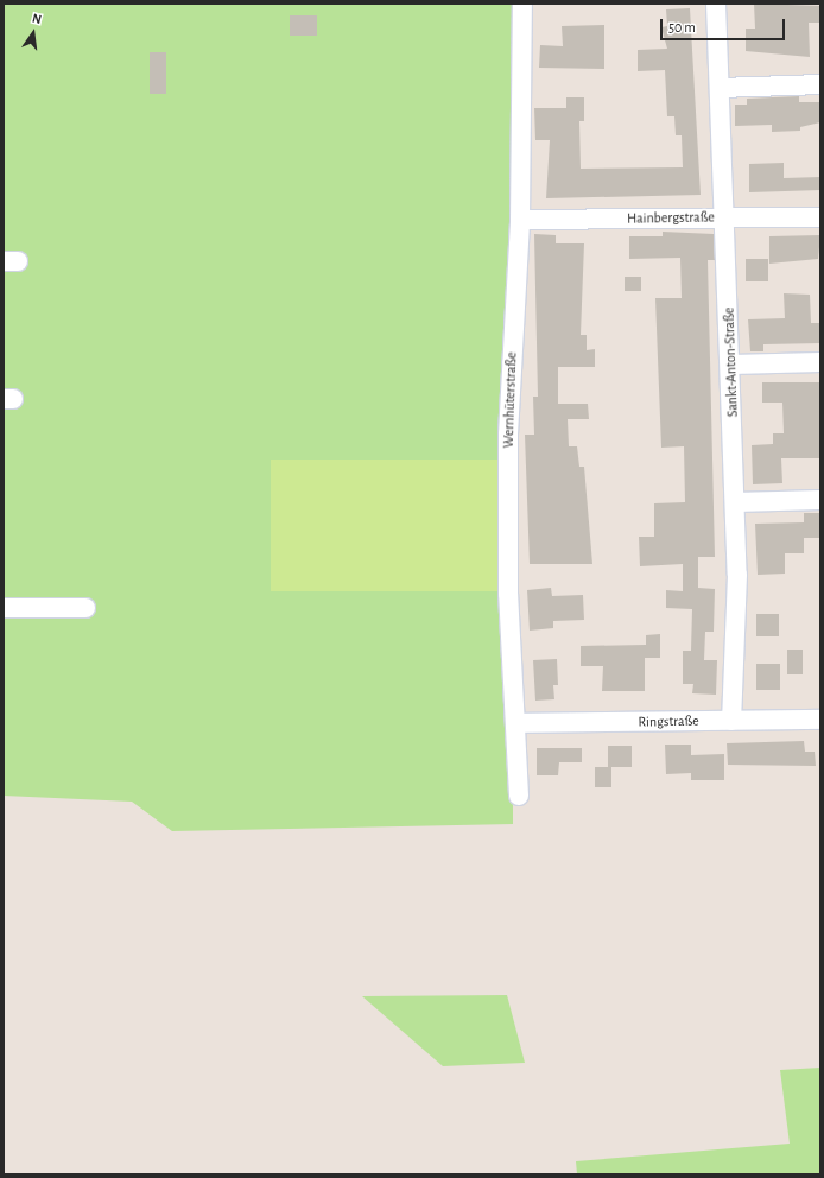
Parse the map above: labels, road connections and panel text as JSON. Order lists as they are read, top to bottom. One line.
{"streets":{"street":["Hainbergstraße","Sankt-Anton-Straße","Wernhüterstraße","Ringstraße"]},"crossings":[["Hainbergstraße","Sankt-Anton-Straße"],["Hainbergstraße","Wernhüterstraße"],["Sankt-Anton-Straße","Ringstraße"],["Wernhüterstraße","Ringstraße"]],"scale_bar":"50 m","north":"top"}
